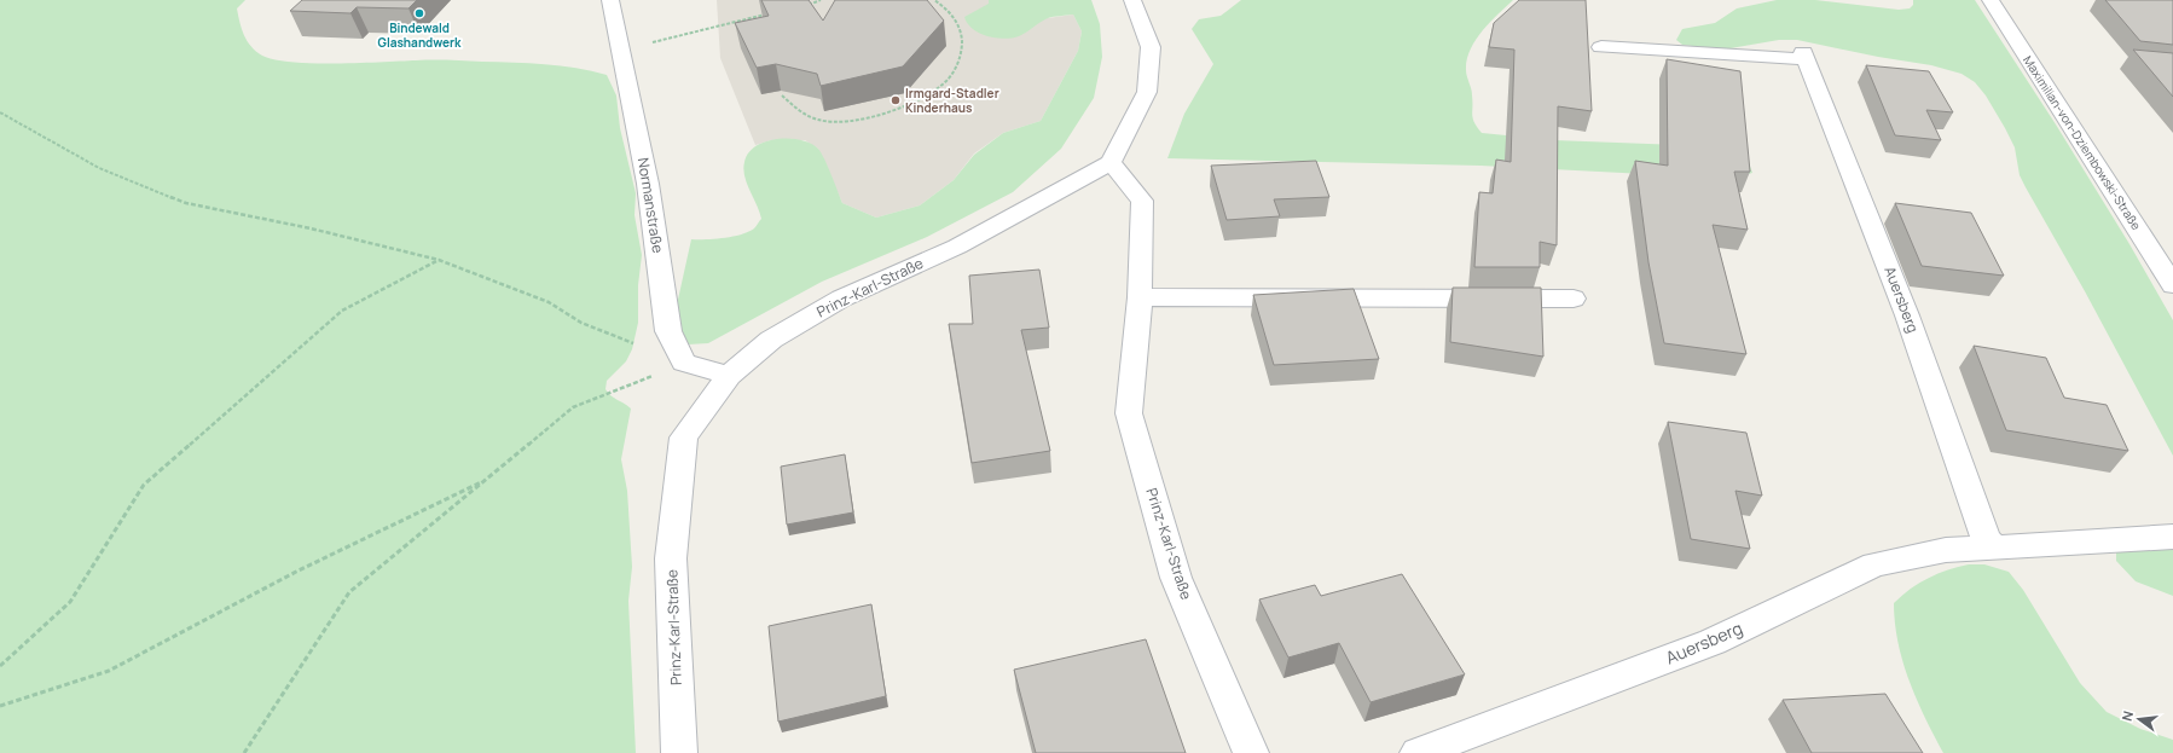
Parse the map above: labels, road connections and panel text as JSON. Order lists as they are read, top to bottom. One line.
{"streets":{"street":["Maximilian-von-Dziembowski-Straße","Normanstraße","Prinz-Karl-Straße","Auersberg"]},"places":["Bindewald Glashandwerk","Irmgard-Stadler Kinderhaus"],"north":"left"}
